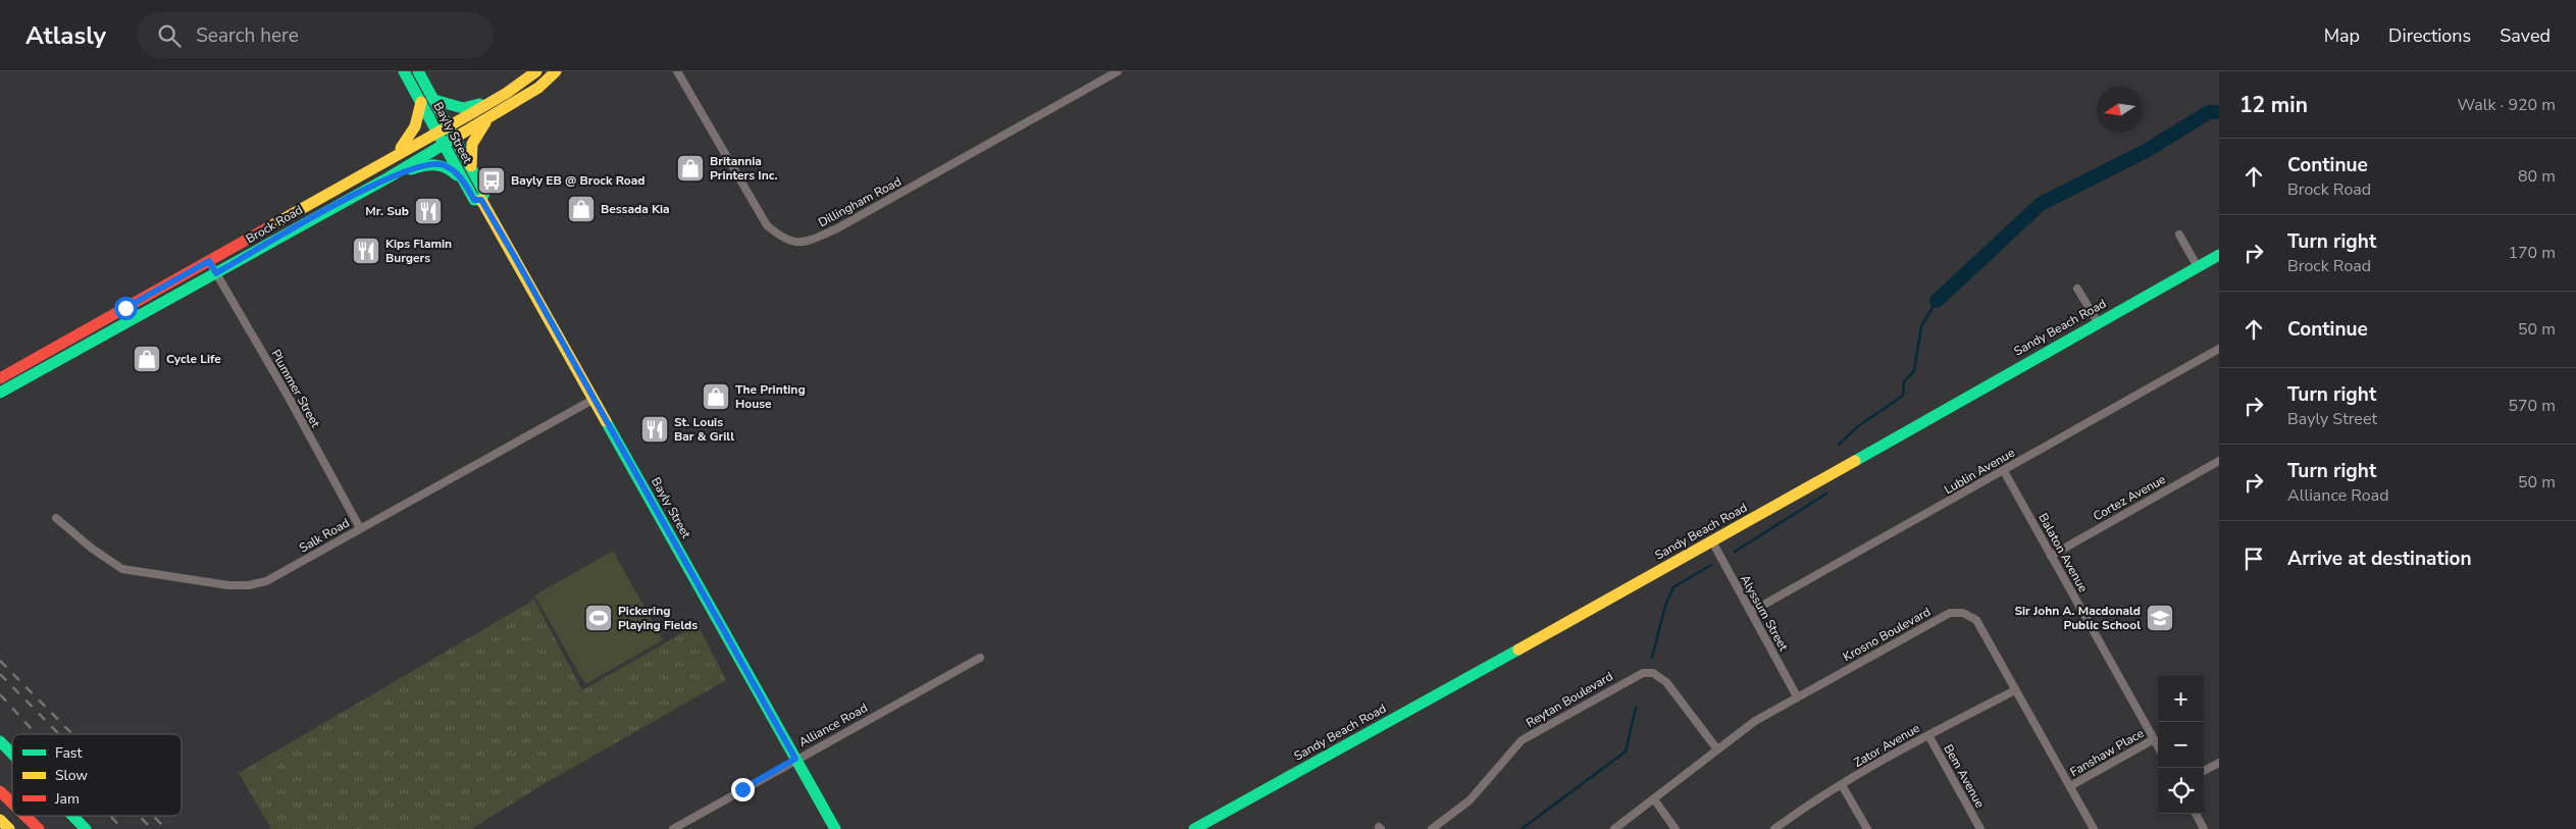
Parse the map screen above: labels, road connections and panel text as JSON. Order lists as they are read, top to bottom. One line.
{"streets":{"main road":["Bayly Street","Brock Road","Sandy Beach Road"],"street":["Dillingham Road","Plummer Street","Lublin Avenue","Cortez Avenue","Salk Road","Balaton Avenue","Alyssum Street","Krosno Boulevard","Reytan Boulevard","Alliance Road","Zator Avenue","Fanshaw Place","Bem Avenue"]},"crossings":[["Bayly Street","Brock Road"],["Bayly Street","Salk Road"],["Bayly Street","Alliance Road"],["Brock Road","Plummer Street"],["Sandy Beach Road","Alyssum Street"],["Plummer Street","Salk Road"],["Lublin Avenue","Balaton Avenue"],["Lublin Avenue","Alyssum Street"],["Cortez Avenue","Balaton Avenue"],["Balaton Avenue","Fanshaw Place"],["Alyssum Street","Krosno Boulevard"],["Krosno Boulevard","Reytan Boulevard"],["Krosno Boulevard","Zator Avenue"],["Krosno Boulevard","Fanshaw Place"],["Zator Avenue","Bem Avenue"]],"places":{"shop":["Britannia Printers Inc.","Bessada Kia","Cycle Life","The Printing House"],"bus stop":["Bayly EB @ Brock Road"],"restaurant":["Mr. Sub","Kips Flamin Burgers","St. Louis Bar & Grill"],"sports":["Pickering Playing Fields"],"school or university":["Sir John A. Macdonald Public School"]},"legend":["Fast","Slow","Jam"],"north":"left","page":{"header":"Atlasly","search":"Search here","nav":["Map","Directions","Saved"],"heading":["12 min","Walk · 920 m"],"list":[["Continue","Brock Road","80 m"],["Turn right","Brock Road","170 m"],["Continue","50 m"],["Turn right","Bayly Street","570 m"],["Turn right","Alliance Road","50 m"],"Arrive at destination"],"map_buttons":["+","−"]}}
